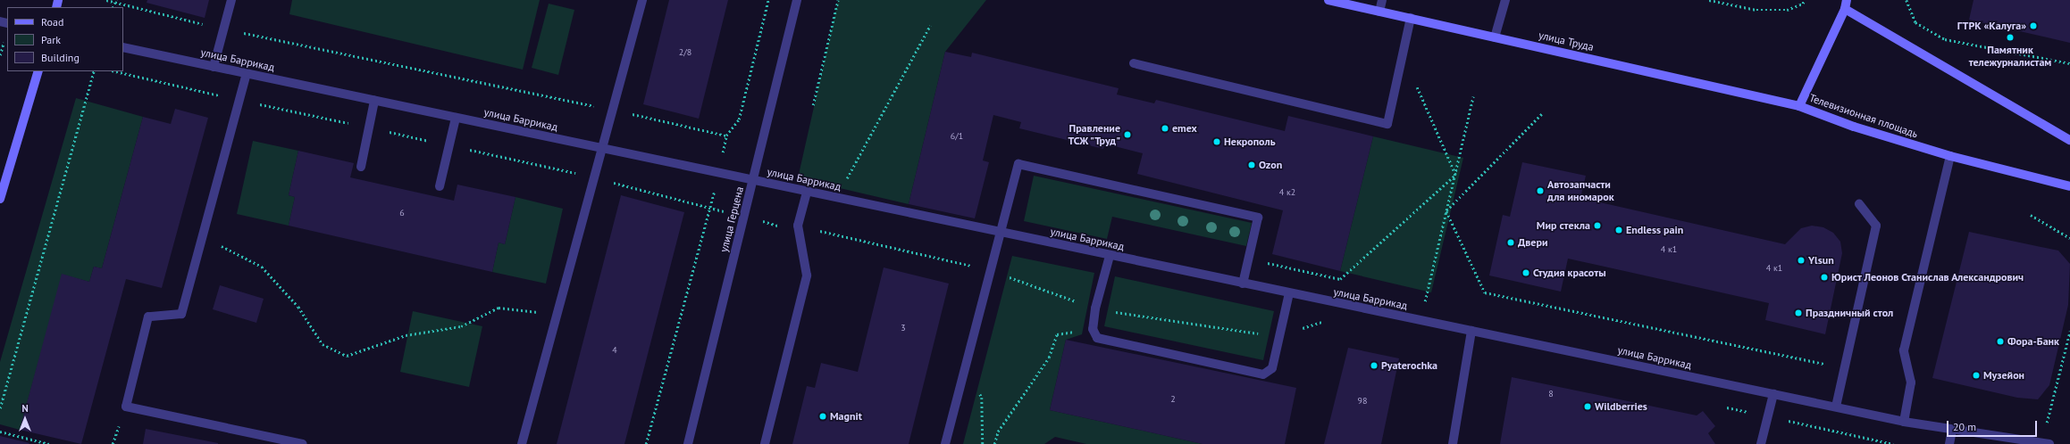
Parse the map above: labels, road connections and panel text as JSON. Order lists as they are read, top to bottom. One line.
{"streets":{"street":["улица Труда","улица Баррикад","Телевизионная площадь","улица Герцена"]},"crossings":[["улица Труда","Телевизионная площадь"],["улица Баррикад","улица Герцена"]],"places":["ГТРК «Калуга»","Памятник тележурналистам","emex","Правление ТСЖ \"Труд\"","Некрополь","Ozon","Автозапчасти для иномарок","Мир стекла","Endless pain","Двери","Ylsun","Студия красоты","Юрист Леонов Станислав Александрович","Праздничный стол","Фора-Банк","Pyaterochka","Музейон","Wildberries","Magnit"],"house_numbers":["2/8","6/1","4 к2","6","4 к1","4 к1","3","4","8","2","98"],"legend":["Road","Park","Building"],"scale_bar":"20 m","north":"top"}
